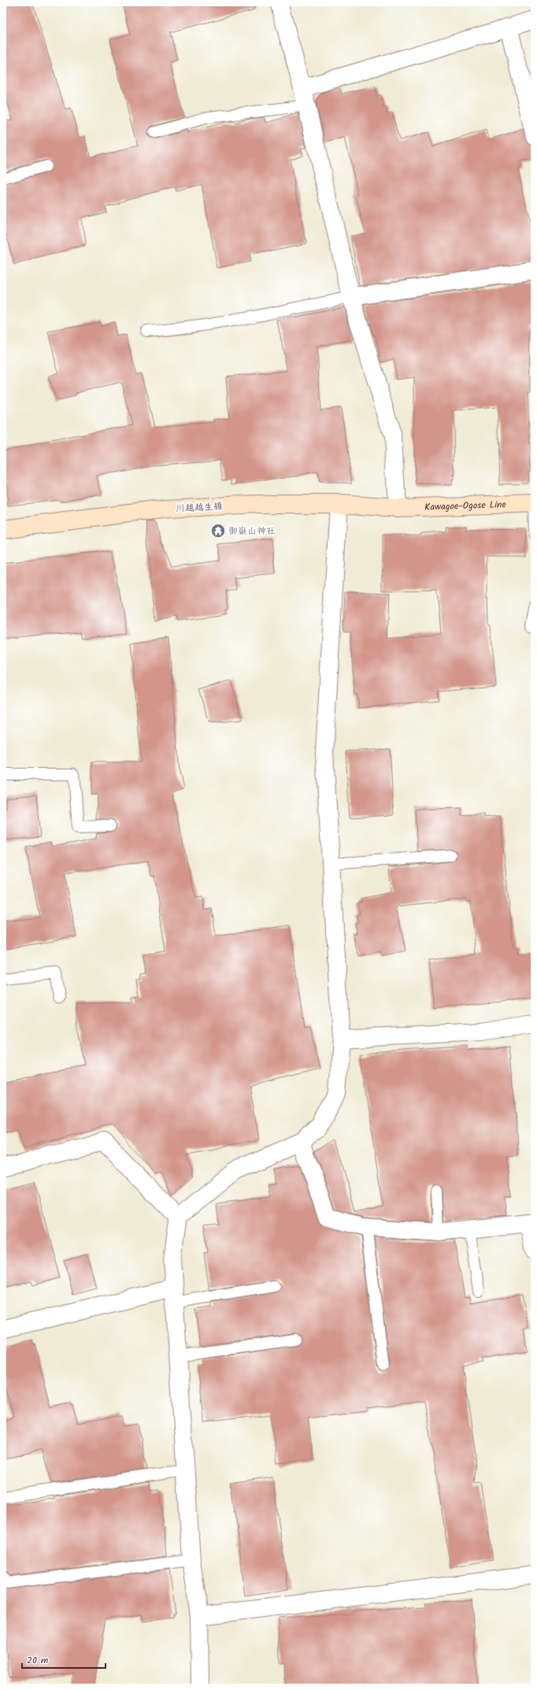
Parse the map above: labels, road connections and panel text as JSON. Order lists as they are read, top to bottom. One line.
{"streets":{"main road":["Kawagoe-Ogose Line","川越越生線"]},"crossings":[["Kawagoe-Ogose Line","川越越生線"]],"places":{"temple":["御嶽山神社"]},"scale_bar":"20 m"}
